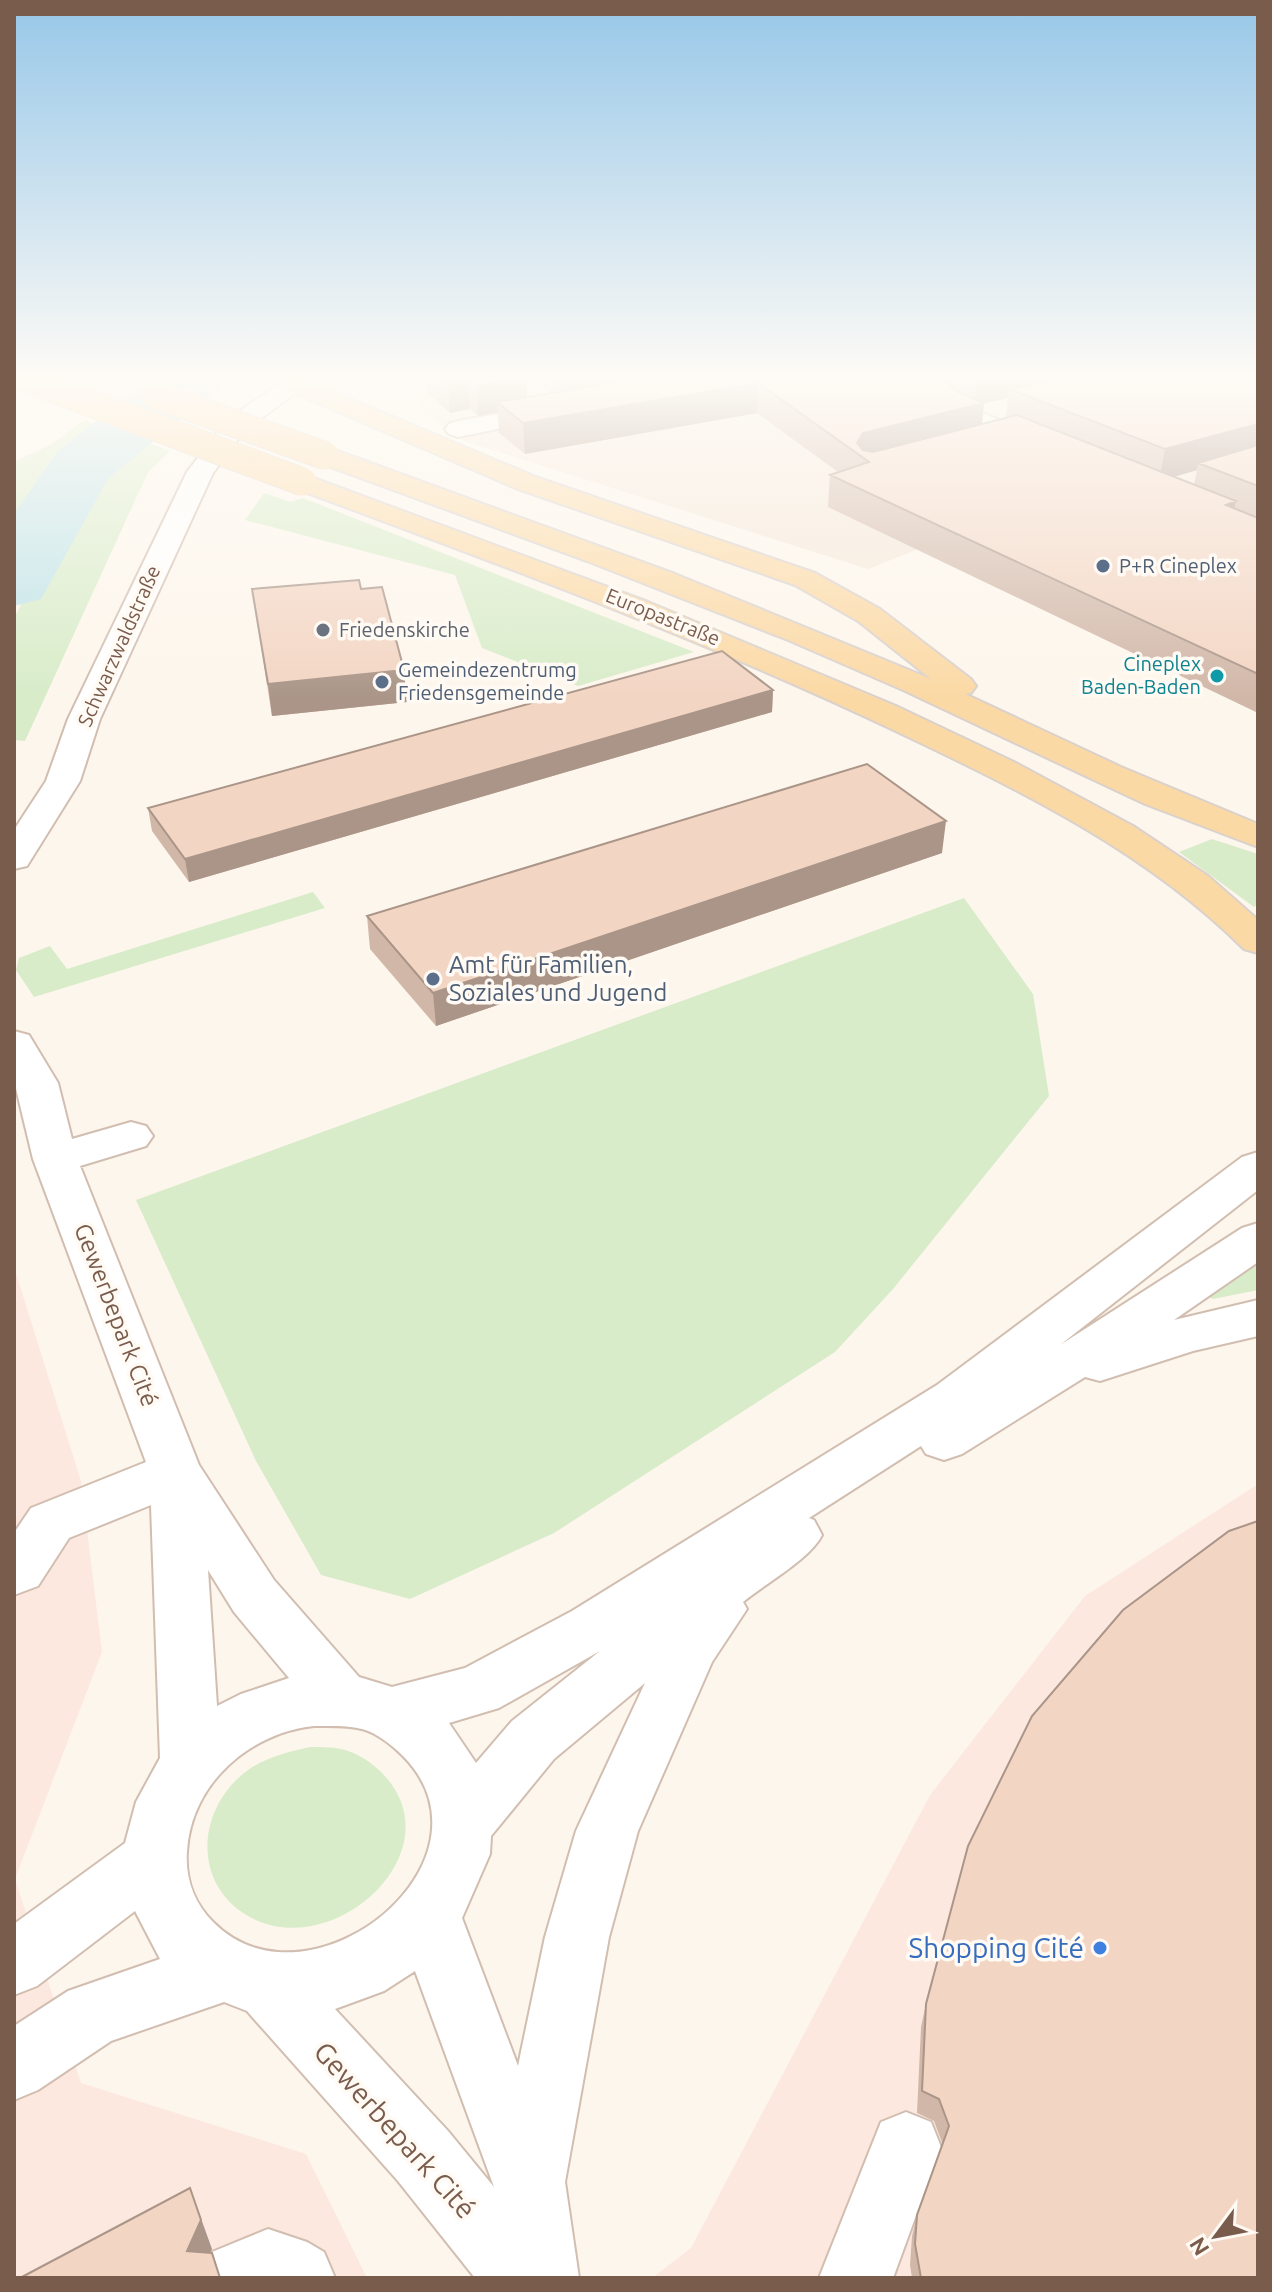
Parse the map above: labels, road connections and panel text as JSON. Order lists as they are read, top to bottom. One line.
{"streets":{"main road":["Europastraße"],"street":["Schwarzwaldstraße","Gewerbepark Cité"]},"places":["P+R Cineplex","Friedenskirche","Cineplex Baden-Baden","Gemeindezentrumg Friedensgemeinde","Amt für Familien, Soziales und Jugend","Shopping Cité"],"north":"bottom left"}
